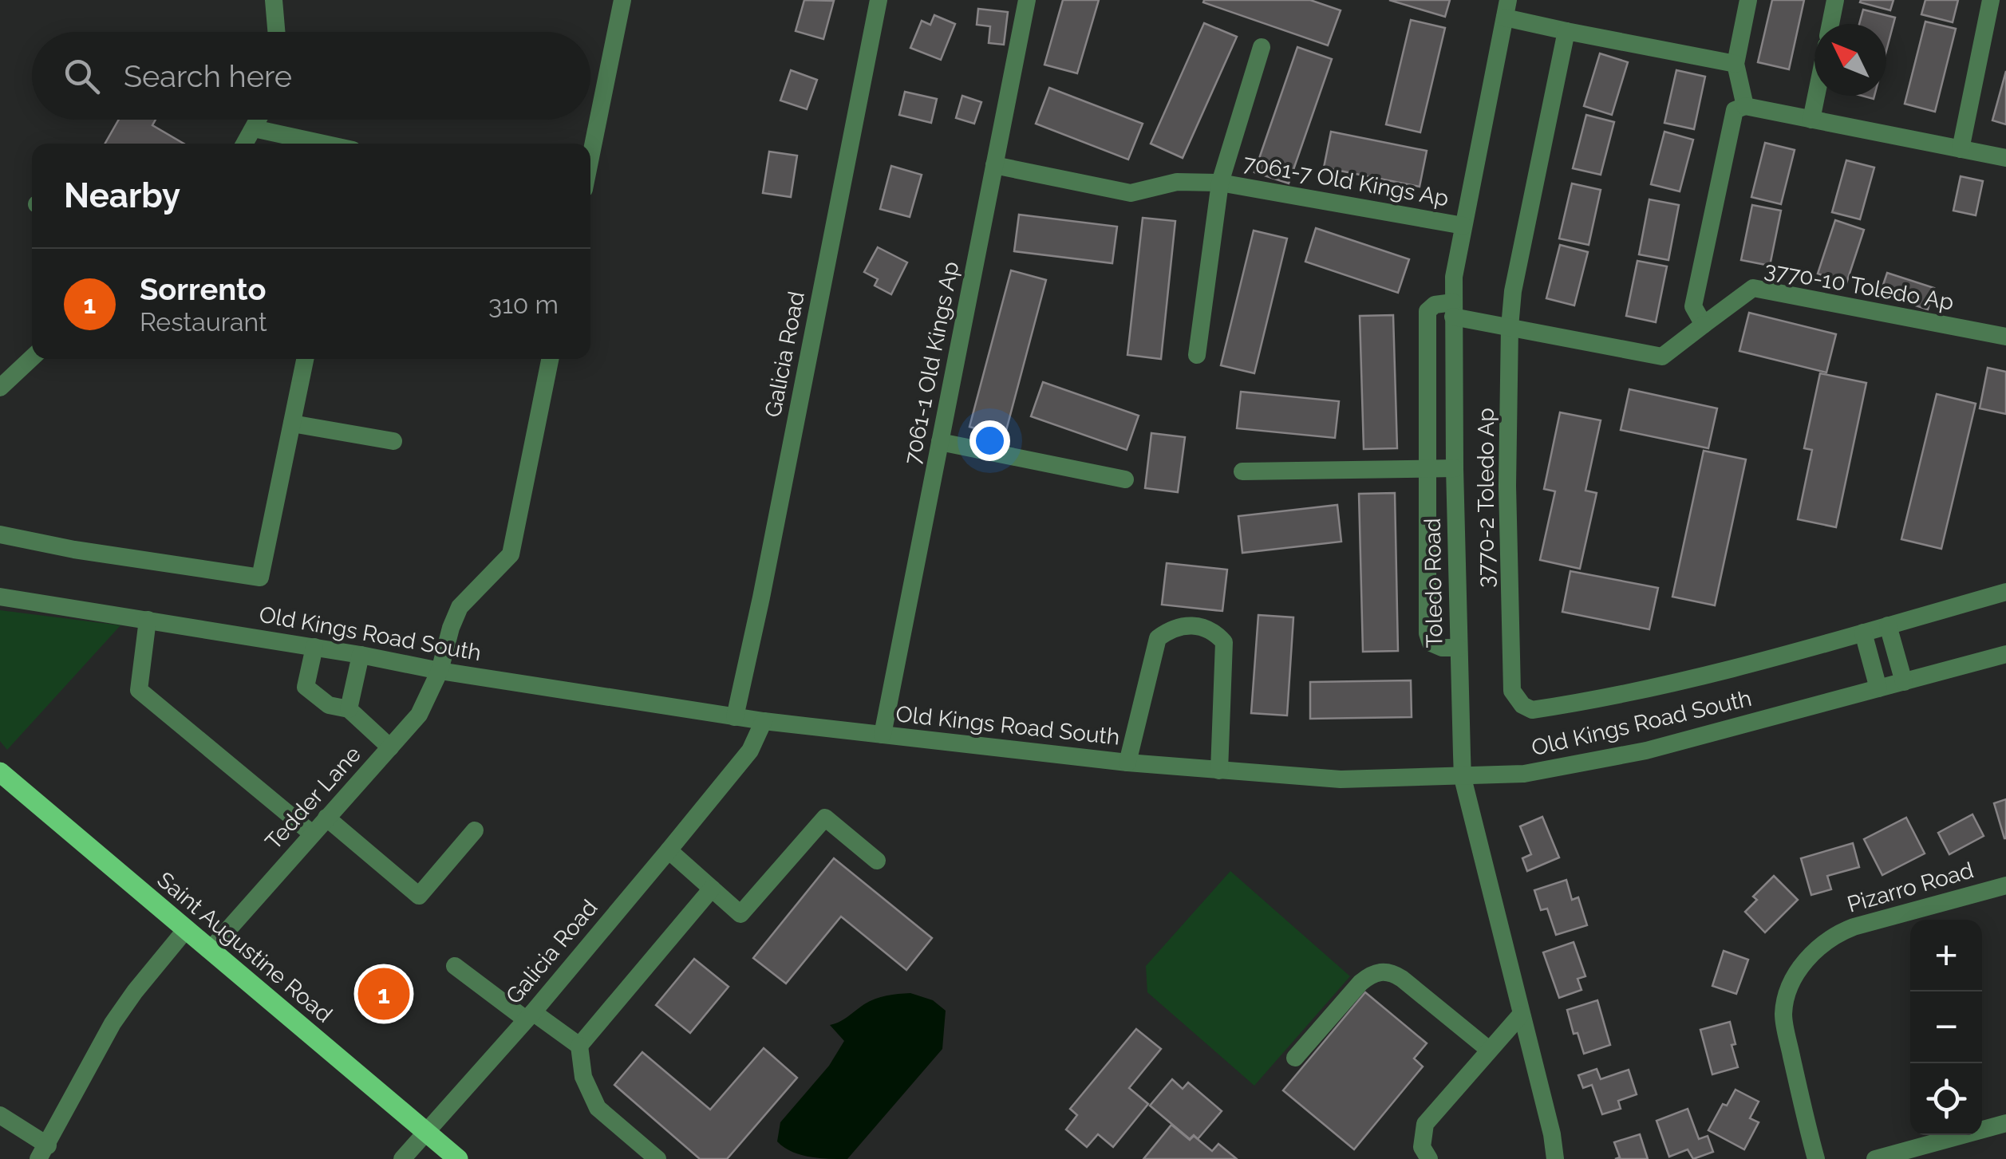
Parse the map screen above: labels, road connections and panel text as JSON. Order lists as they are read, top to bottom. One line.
{"streets":{"main road":["Saint Augustine Road"],"street":["7061-7 Old Kings Ap","3770-10 Toledo Ap","Galicia Road","7061-1 Old Kings Ap","3770-2 Toledo Ap","Toledo Road","Old Kings Road South","Tedder Lane","Pizarro Road"]},"crossings":[["7061-7 Old Kings Ap","7061-1 Old Kings Ap"],["7061-7 Old Kings Ap","Toledo Road"],["3770-10 Toledo Ap","3770-2 Toledo Ap"],["3770-10 Toledo Ap","Toledo Road"],["Galicia Road","Old Kings Road South"],["Galicia Road","Saint Augustine Road"],["7061-1 Old Kings Ap","Old Kings Road South"],["Toledo Road","Old Kings Road South"],["Old Kings Road South","Tedder Lane"],["Tedder Lane","Saint Augustine Road"]],"north":"top left","page":{"search":"Search here","heading":"Nearby","list":[{"mark":"1","name":"Sorrento","note":"Restaurant","value":"310 m"}],"map_buttons":["+","−"],"pins":"1"}}
